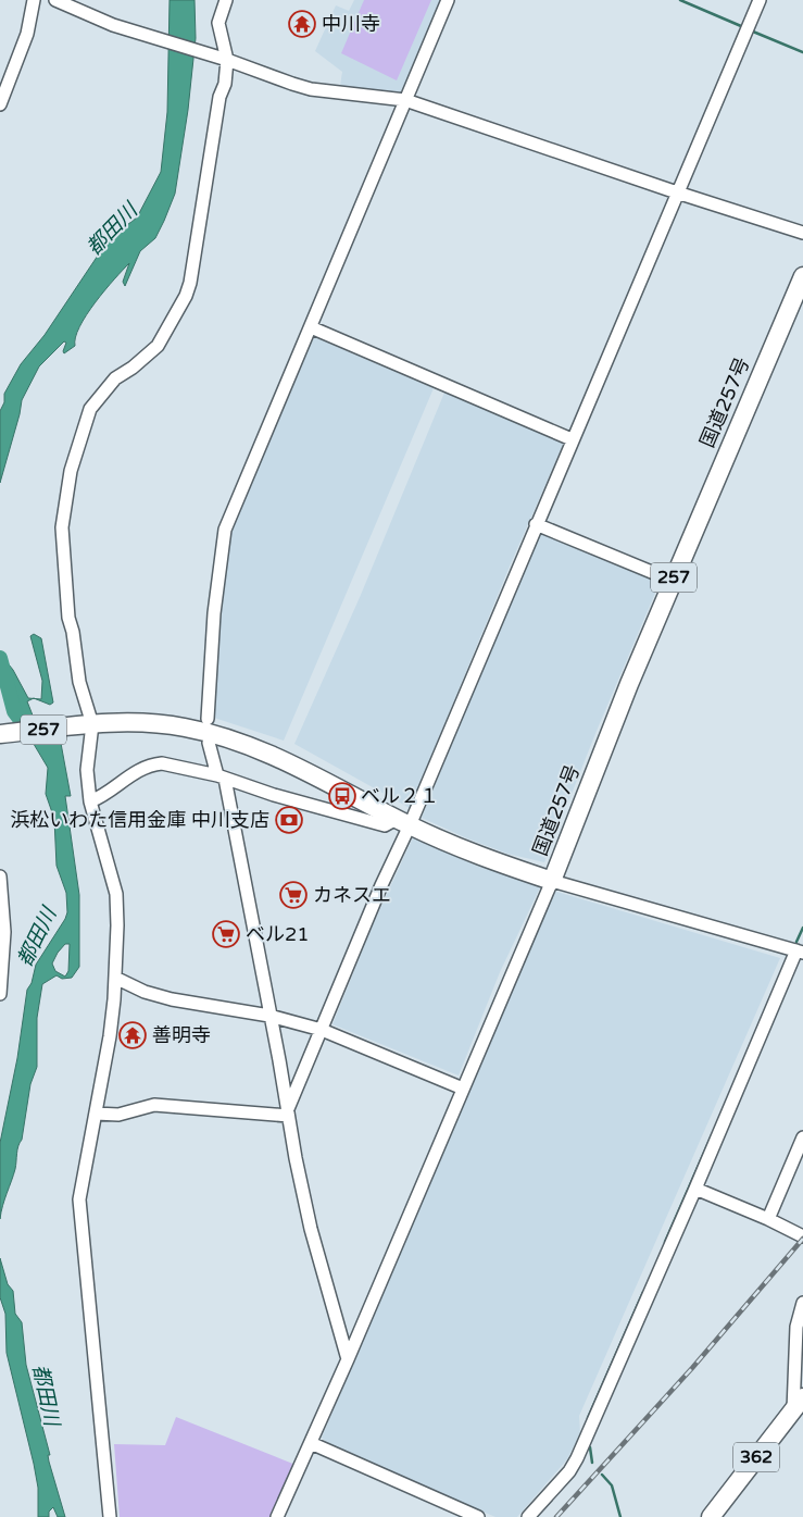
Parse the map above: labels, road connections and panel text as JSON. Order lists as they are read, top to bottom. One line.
{"streets":{"highway":["国道257号","257","362"]},"water":["都田川"],"places":{"temple":["中川寺","善明寺"],"bus stop":["ベル２１"],"bank":["浜松いわた信用金庫 中川支店"],"supermarket":["カネスエ","ベル21"]}}
